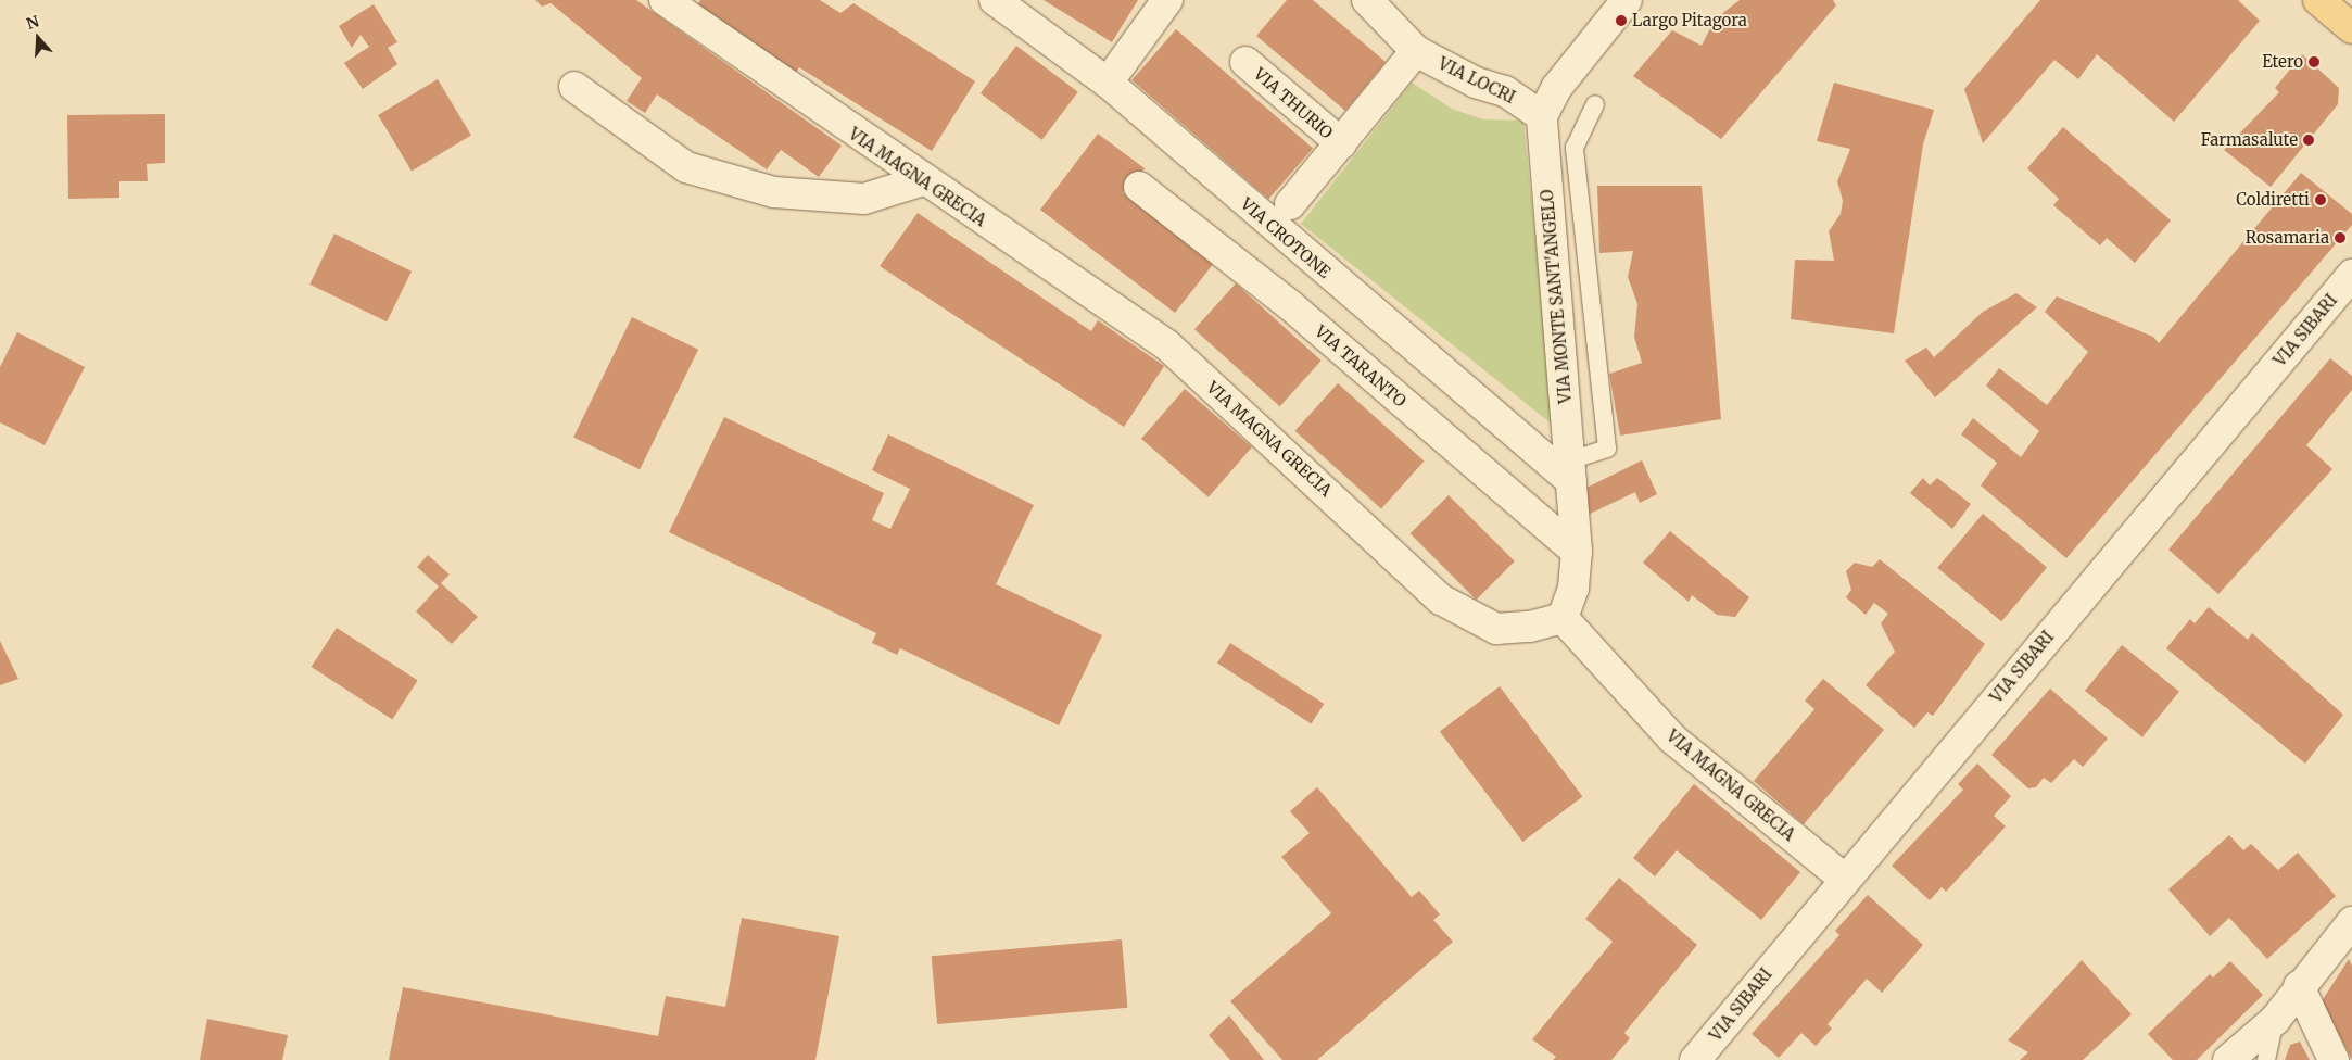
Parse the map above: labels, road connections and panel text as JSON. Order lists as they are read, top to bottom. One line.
{"streets":{"street":["VIA LOCRI","VIA THURIO","VIA MAGNA GRECIA","VIA CROTONE","VIA MONTE SANT'ANGELO","VIA SIBARI","VIA TARANTO"]},"crossings":[["VIA LOCRI","VIA MONTE SANT'ANGELO"],["VIA MAGNA GRECIA","VIA MONTE SANT'ANGELO"],["VIA MAGNA GRECIA","VIA SIBARI"],["VIA CROTONE","VIA MONTE SANT'ANGELO"],["VIA MONTE SANT'ANGELO","VIA TARANTO"]],"places":["Largo Pitagora","Etero","Farmasalute","Coldiretti","Rosamaria"],"north":"top"}
